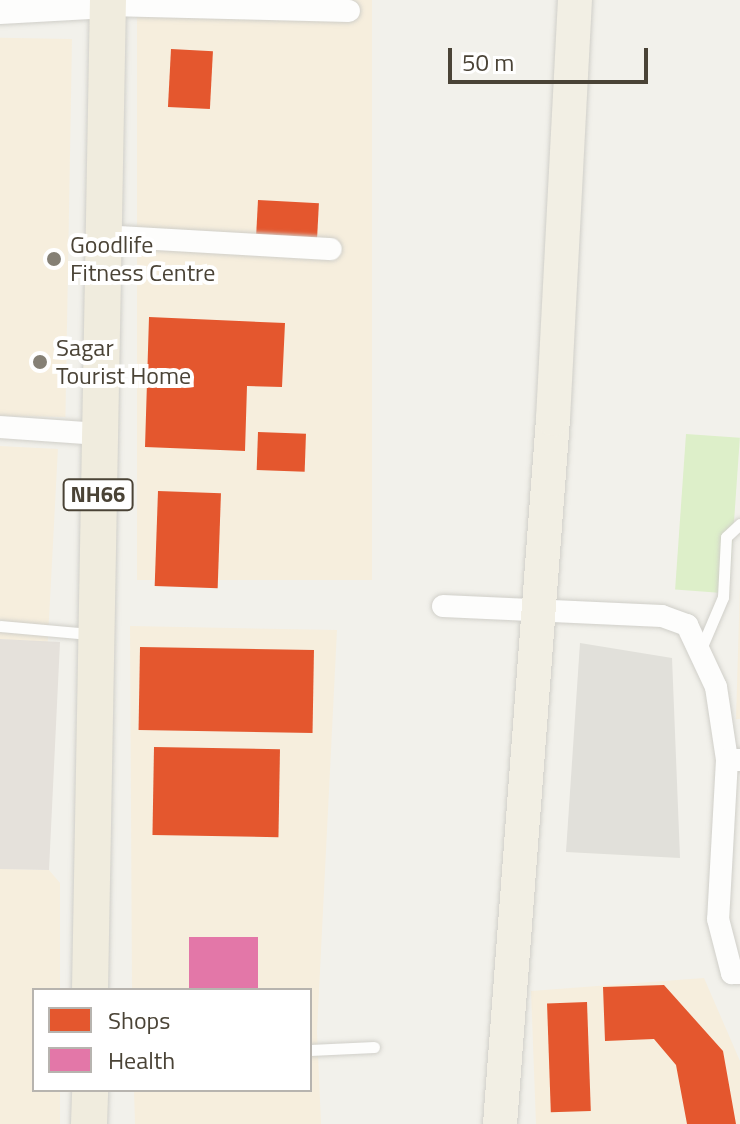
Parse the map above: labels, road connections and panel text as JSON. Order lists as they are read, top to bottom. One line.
{"streets":{"highway":["NH66"]},"places":["Goodlife Fitness Centre","Sagar Tourist Home"],"legend":["Shops","Health"],"scale_bar":"50 m"}
